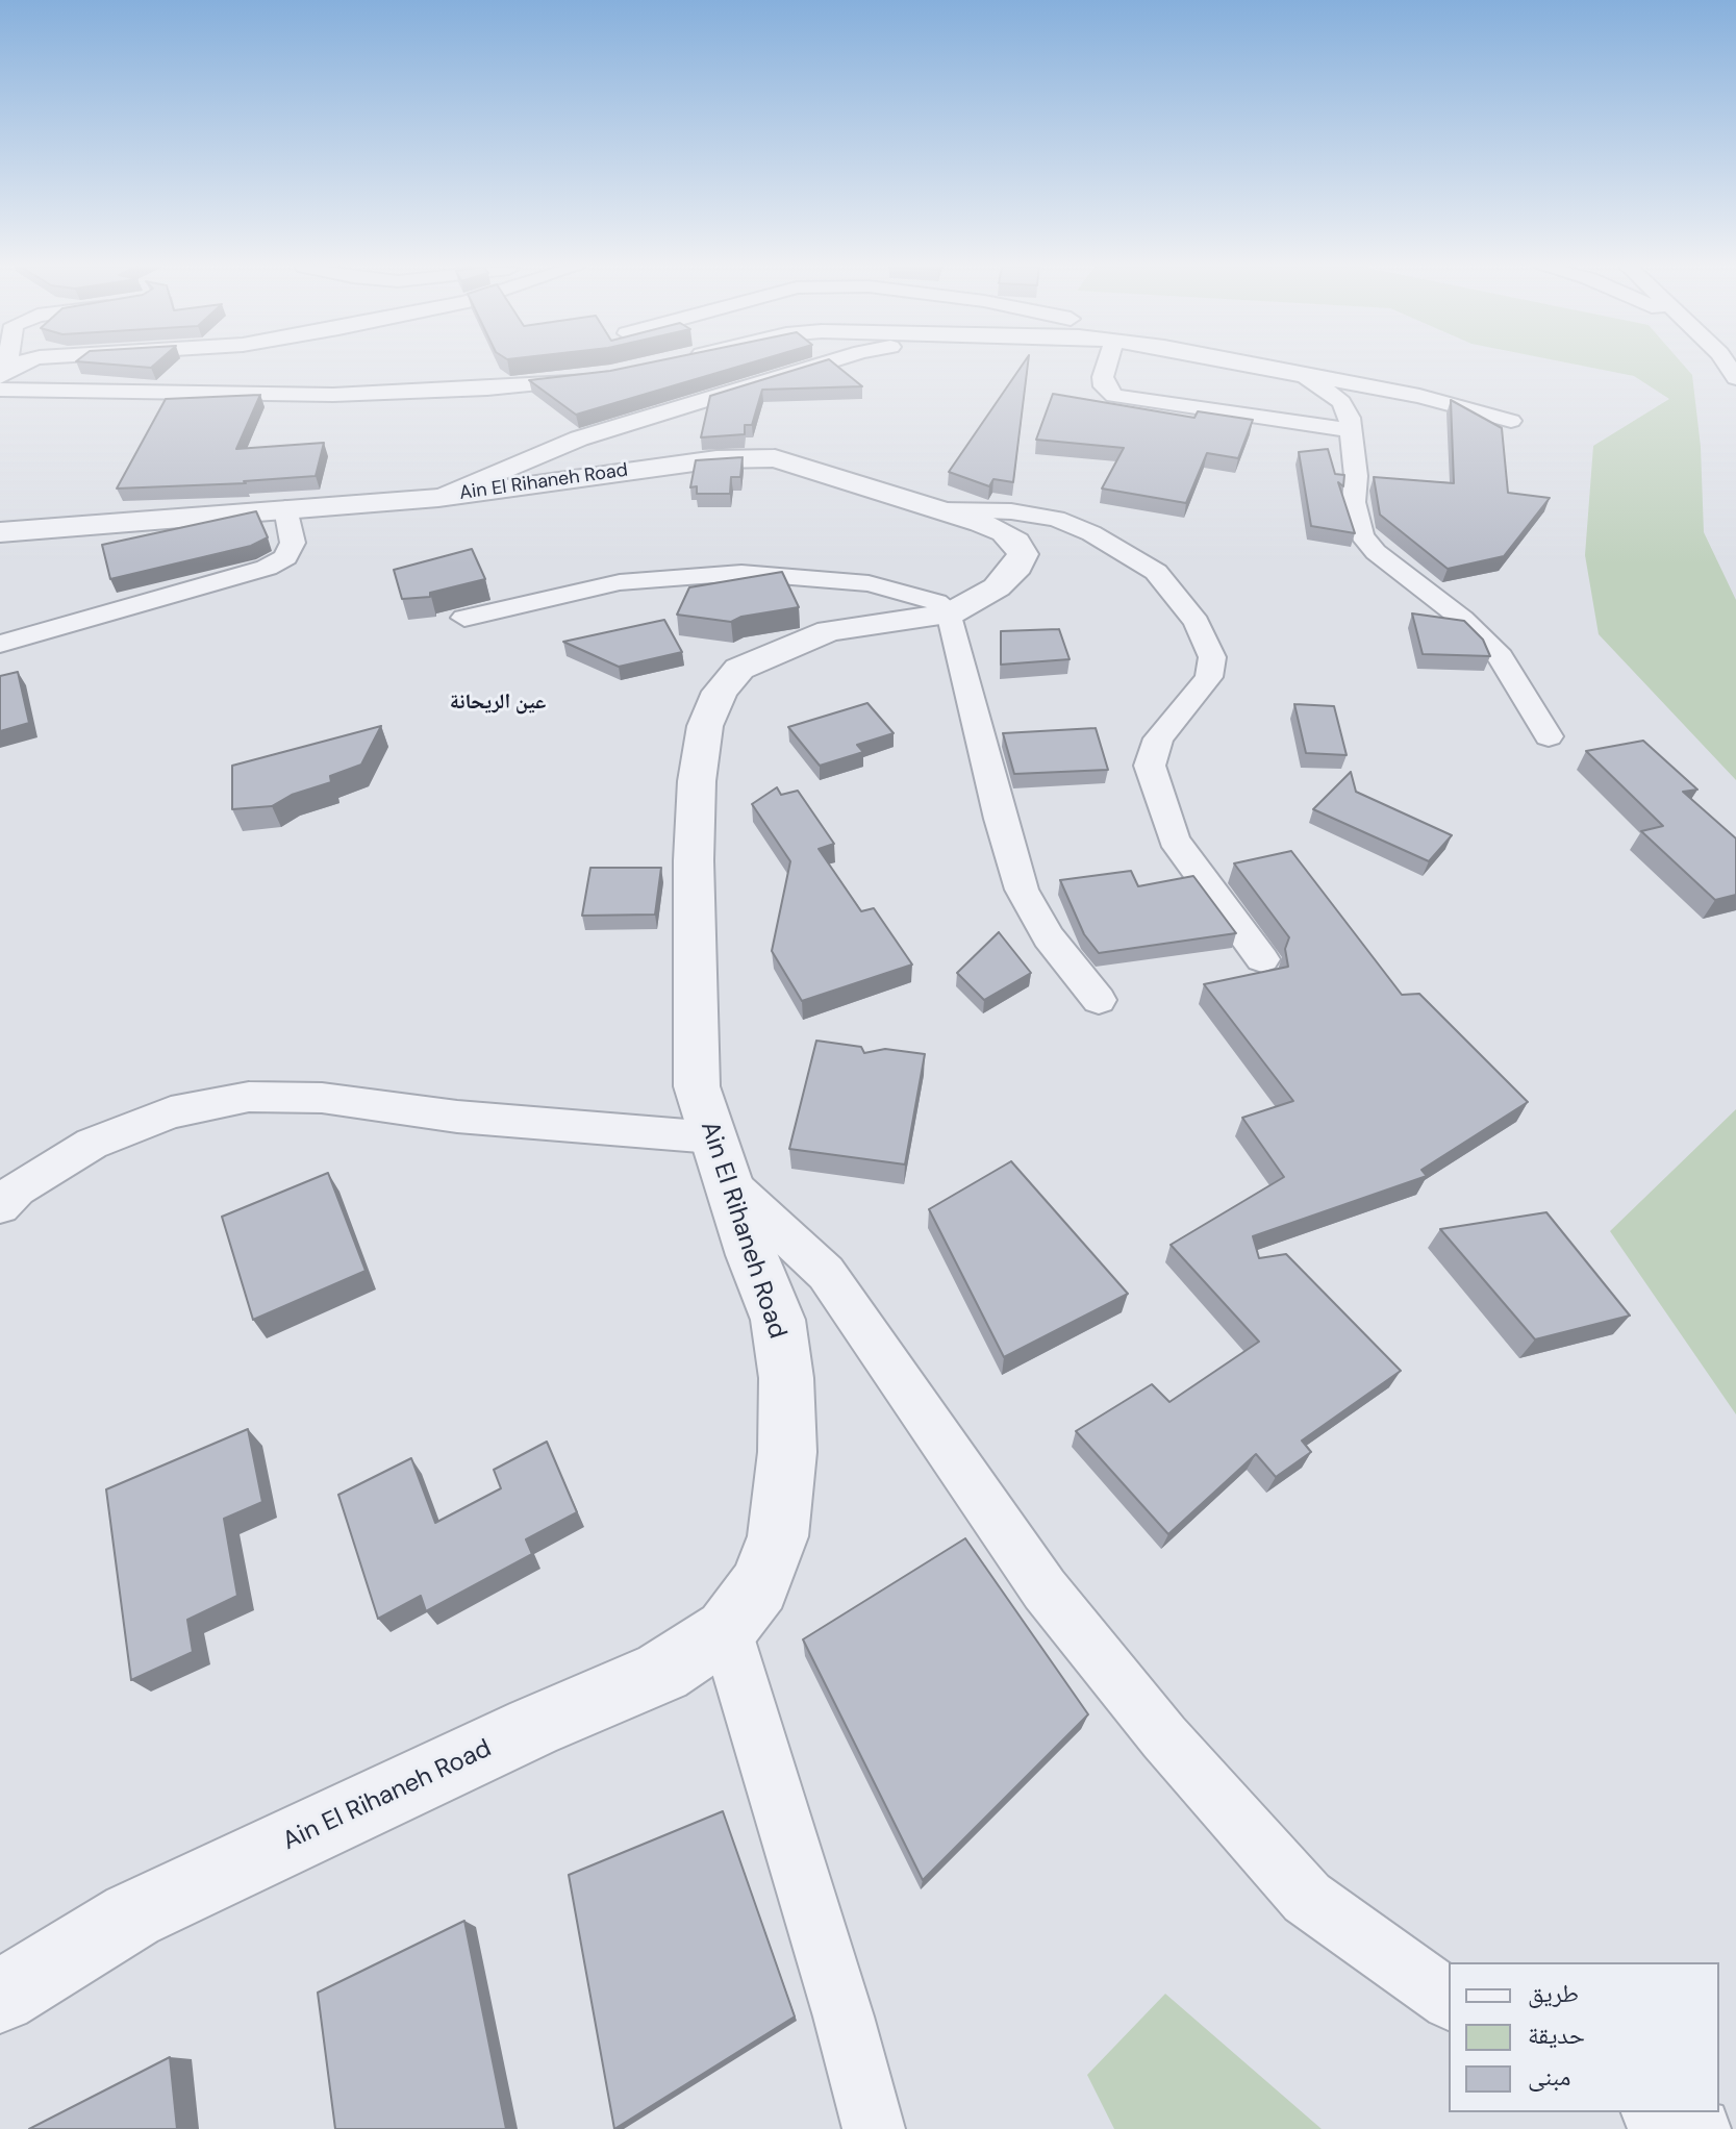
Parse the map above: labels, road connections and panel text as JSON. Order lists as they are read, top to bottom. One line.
{"streets":{"street":["Ain El Rihaneh Road"]},"districts":["عين الريحانة"],"legend":["طريق","حديقة","مبنى"]}
